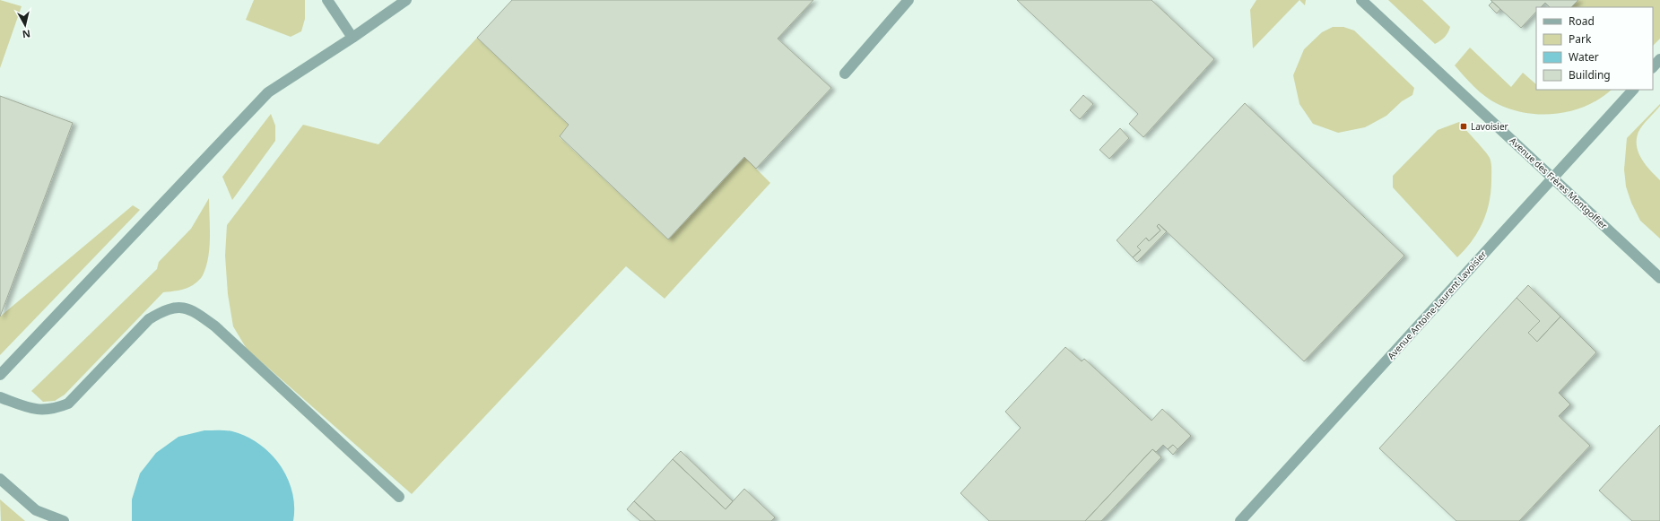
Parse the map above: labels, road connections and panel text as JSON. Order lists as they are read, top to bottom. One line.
{"streets":{"street":["Avenue des Frères Montgolfier","Avenue Antoine-Laurent Lavoisier"]},"crossings":[["Avenue des Frères Montgolfier","Avenue Antoine-Laurent Lavoisier"]],"places":{"transit":["Lavoisier"]},"legend":["Road","Park","Water","Building"],"north":"bottom"}
